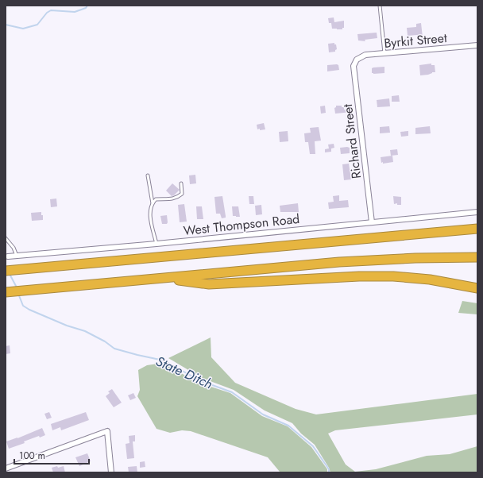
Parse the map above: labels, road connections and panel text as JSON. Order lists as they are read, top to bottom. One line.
{"streets":{"street":["Byrkit Street","Richard Street","West Thompson Road"]},"crossings":[["Byrkit Street","Richard Street"],["Richard Street","West Thompson Road"]],"water":["State Ditch"],"scale_bar":"100 m"}
